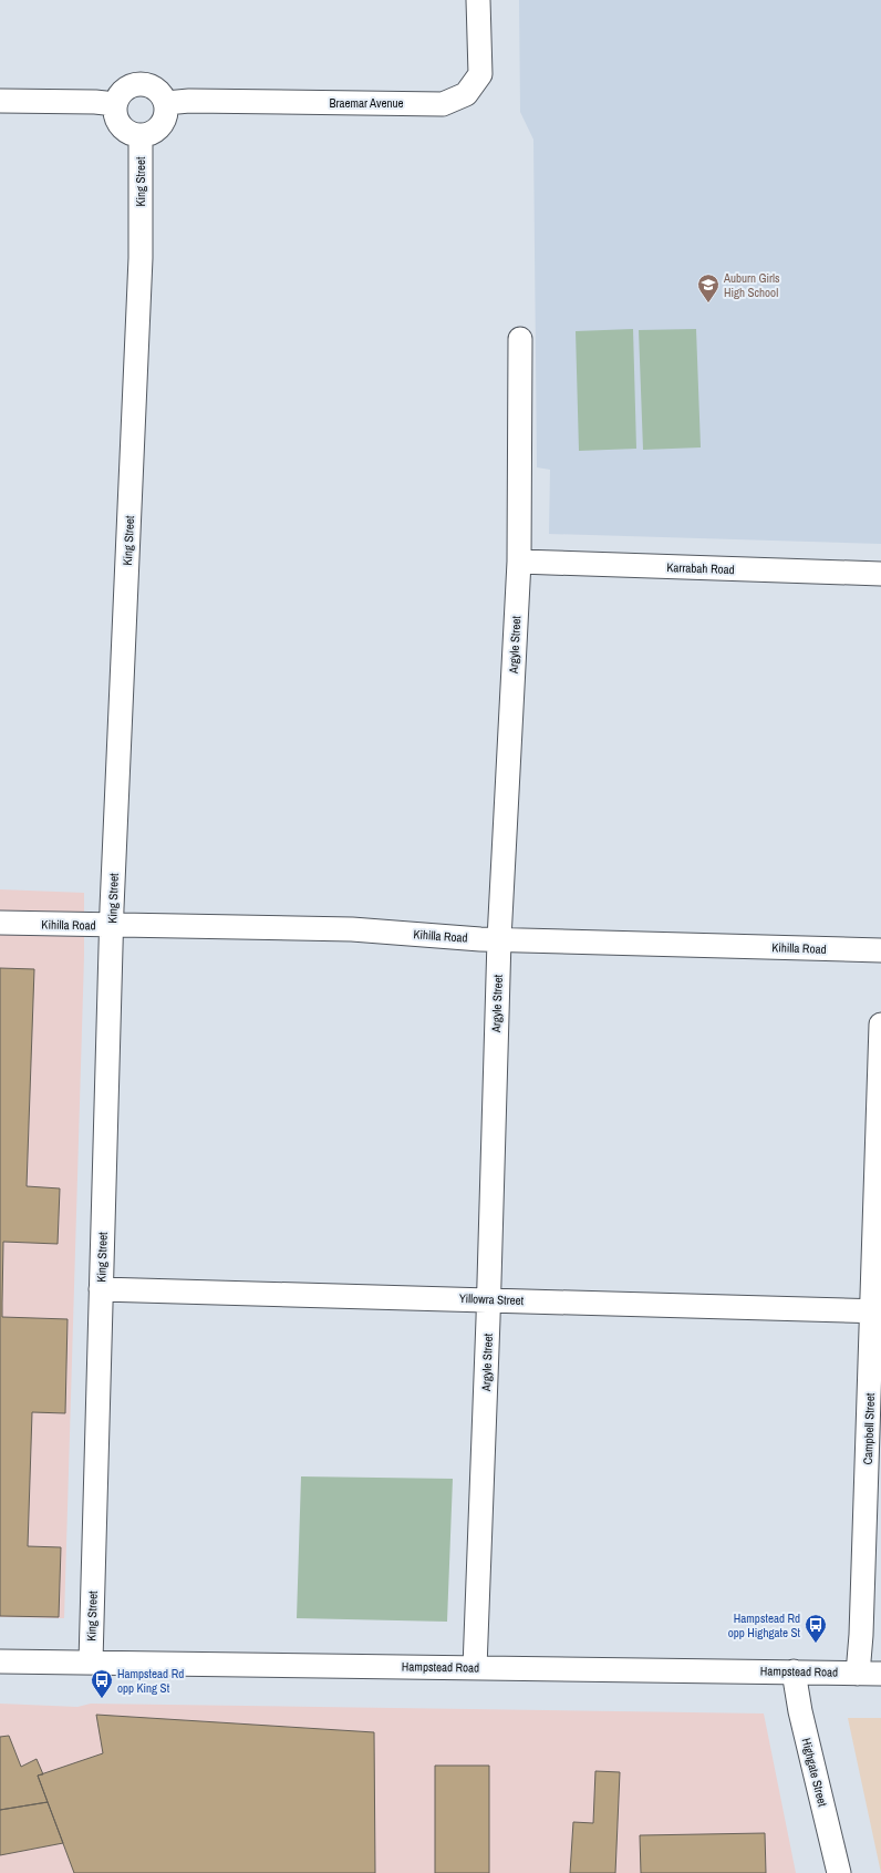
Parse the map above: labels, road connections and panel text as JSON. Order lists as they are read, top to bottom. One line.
{"streets":{"street":["Braemar Avenue","King Street","Karrabah Road","Argyle Street","Kihilla Road","Yillowra Street","Campbell Street","Hampstead Road","Highgate Street"]},"crossings":[["Braemar Avenue","King Street"],["King Street","Kihilla Road"],["King Street","Yillowra Street"],["King Street","Hampstead Road"],["Karrabah Road","Argyle Street"],["Argyle Street","Kihilla Road"],["Argyle Street","Yillowra Street"],["Argyle Street","Hampstead Road"],["Yillowra Street","Campbell Street"],["Campbell Street","Hampstead Road"],["Hampstead Road","Highgate Street"]],"places":{"school or university":["Auburn Girls High School"],"bus stop":["Hampstead Rd opp Highgate St","Hampstead Rd opp King St"]}}
